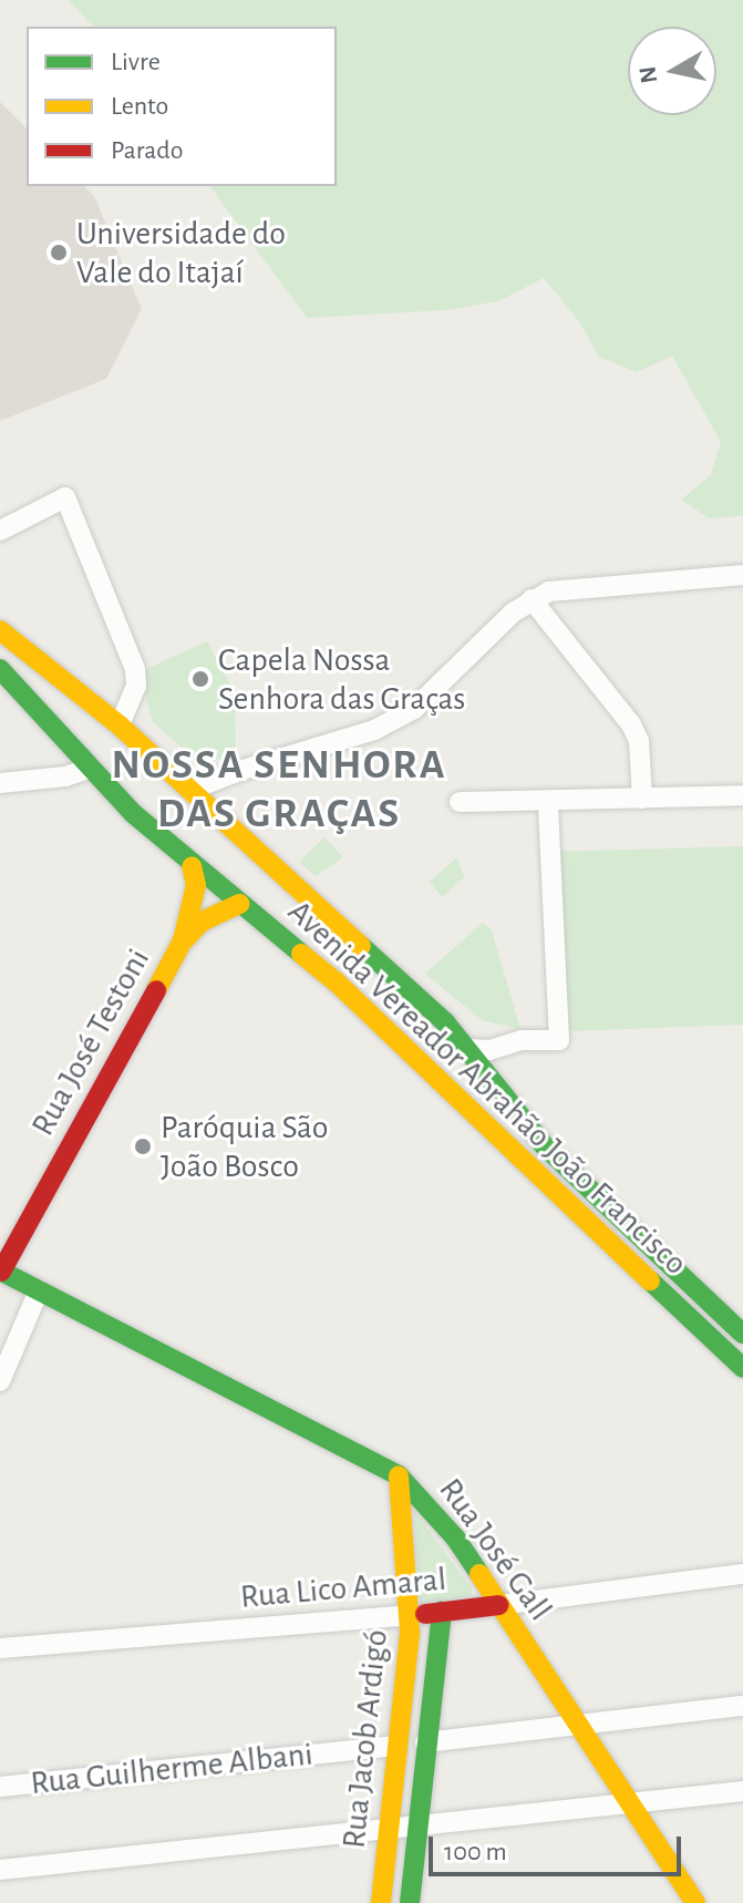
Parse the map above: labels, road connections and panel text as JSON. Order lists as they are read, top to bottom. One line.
{"streets":{"main road":["Rua José Testoni","Avenida Vereador Abrahão João Francisco","Rua José Gall","Rua Lico Amaral","Rua Jacob Ardigó"],"street":["Rua Guilherme Albani"]},"crossings":[["Rua José Testoni","Avenida Vereador Abrahão João Francisco"],["Rua José Testoni","Rua José Gall"],["Rua José Gall","Rua Lico Amaral"],["Rua José Gall","Rua Jacob Ardigó"],["Rua Lico Amaral","Rua Jacob Ardigó"],["Rua Jacob Ardigó","Rua Guilherme Albani"]],"districts":["NOSSA SENHORA DAS GRAÇAS"],"places":["Universidade do Vale do Itajaí","Capela Nossa Senhora das Graças","Paróquia São João Bosco"],"legend":["Livre","Lento","Parado"],"scale_bar":"100 m","north":"left"}
